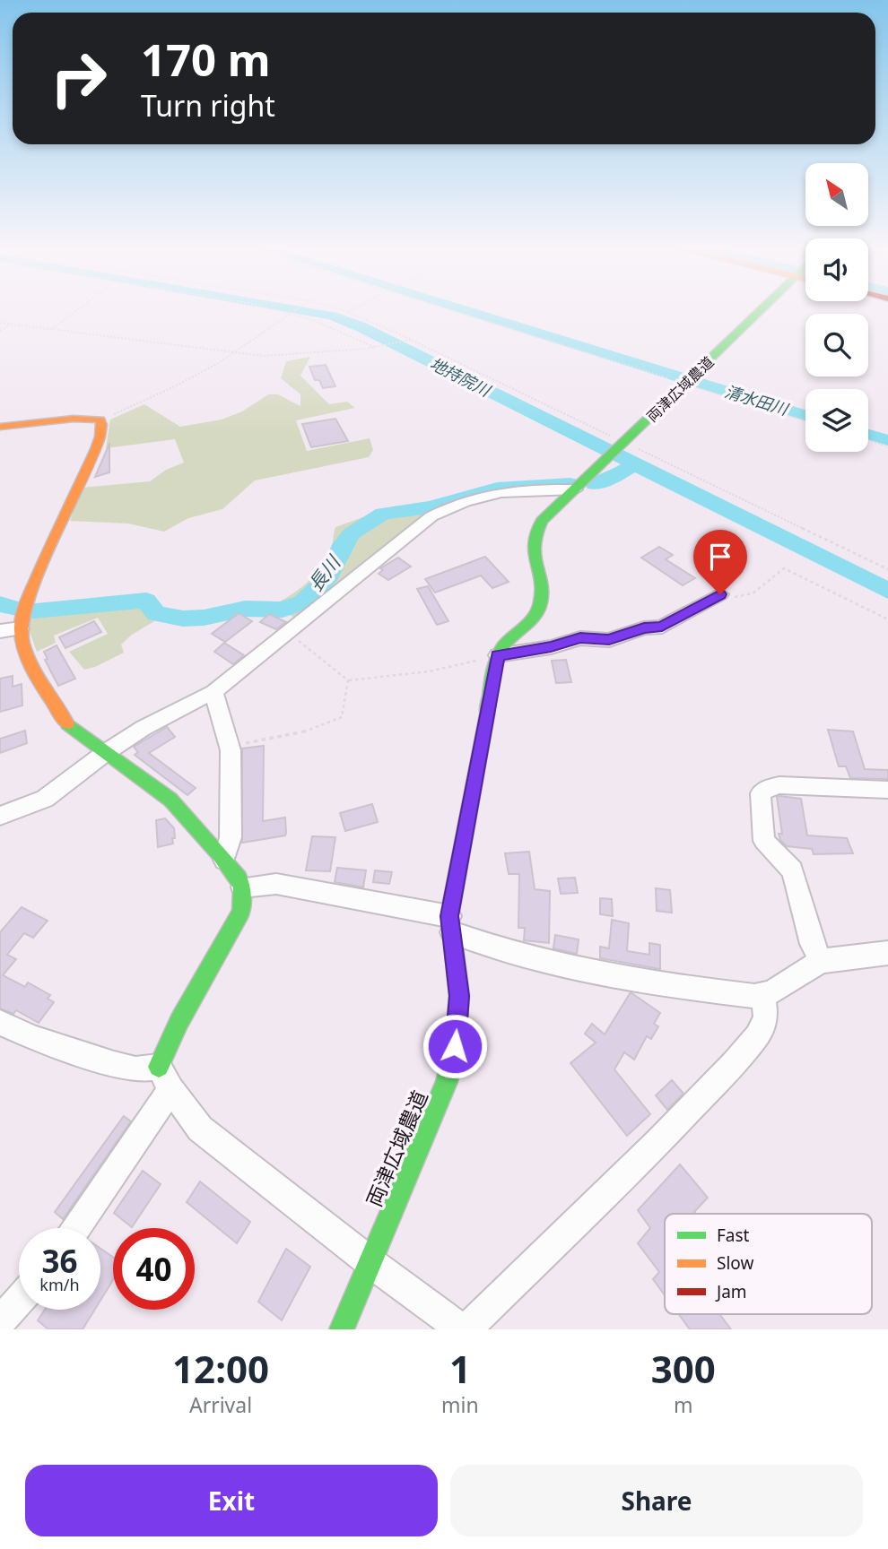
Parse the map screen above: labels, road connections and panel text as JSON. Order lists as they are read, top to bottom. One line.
{"streets":{"street":["両津広域農道"]},"water":["地持院川","清水田川","長川"],"legend":["Fast","Slow","Jam"],"north":"top left","page":{"turn":["170 m","Turn right"],"speed":"36 km/h","limit":"40","eta":["12:00","Arrival","1","min","300","m"],"buttons":["Exit","Share"]}}
